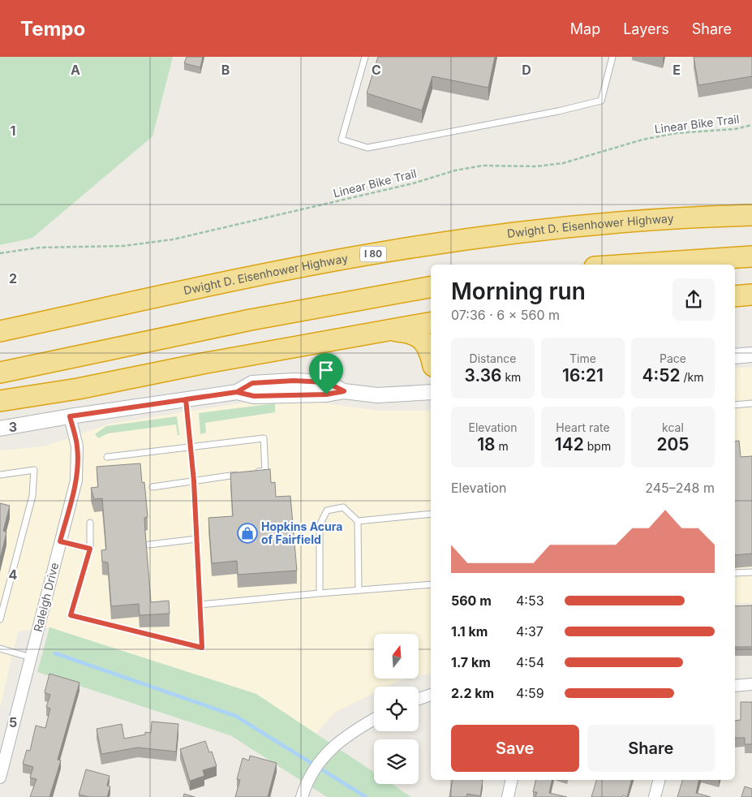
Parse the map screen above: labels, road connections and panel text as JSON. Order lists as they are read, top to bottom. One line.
{"streets":{"highway":["Dwight D. Eisenhower Highway","I 80"],"street":["Raleigh Drive"],"path":["Linear Bike Trail"]},"places":{"shop":["Hopkins Acura of Fairfield"]},"north":"top","page":{"header":"Tempo","nav":["Map","Layers","Share"],"heading":["Morning run","07:36 · 6 × 560 m"],"stats":[["Distance","3.36 km"],["Time","16:21"],["Pace","4:52 /km"],["Elevation","18 m"],["Heart rate","142 bpm"],["kcal","205"]],"chart":["Elevation","245–248 m"],"list":[{"name":"560 m","note":"4:53"},{"name":"1.1 km","note":"4:37"},{"name":"1.7 km","note":"4:54"},{"name":"2.2 km","note":"4:59"}],"buttons":["Save","Share"]},"grid":{"columns":["A","B","C","D","E"],"rows":["1","2","3","4","5"]}}
